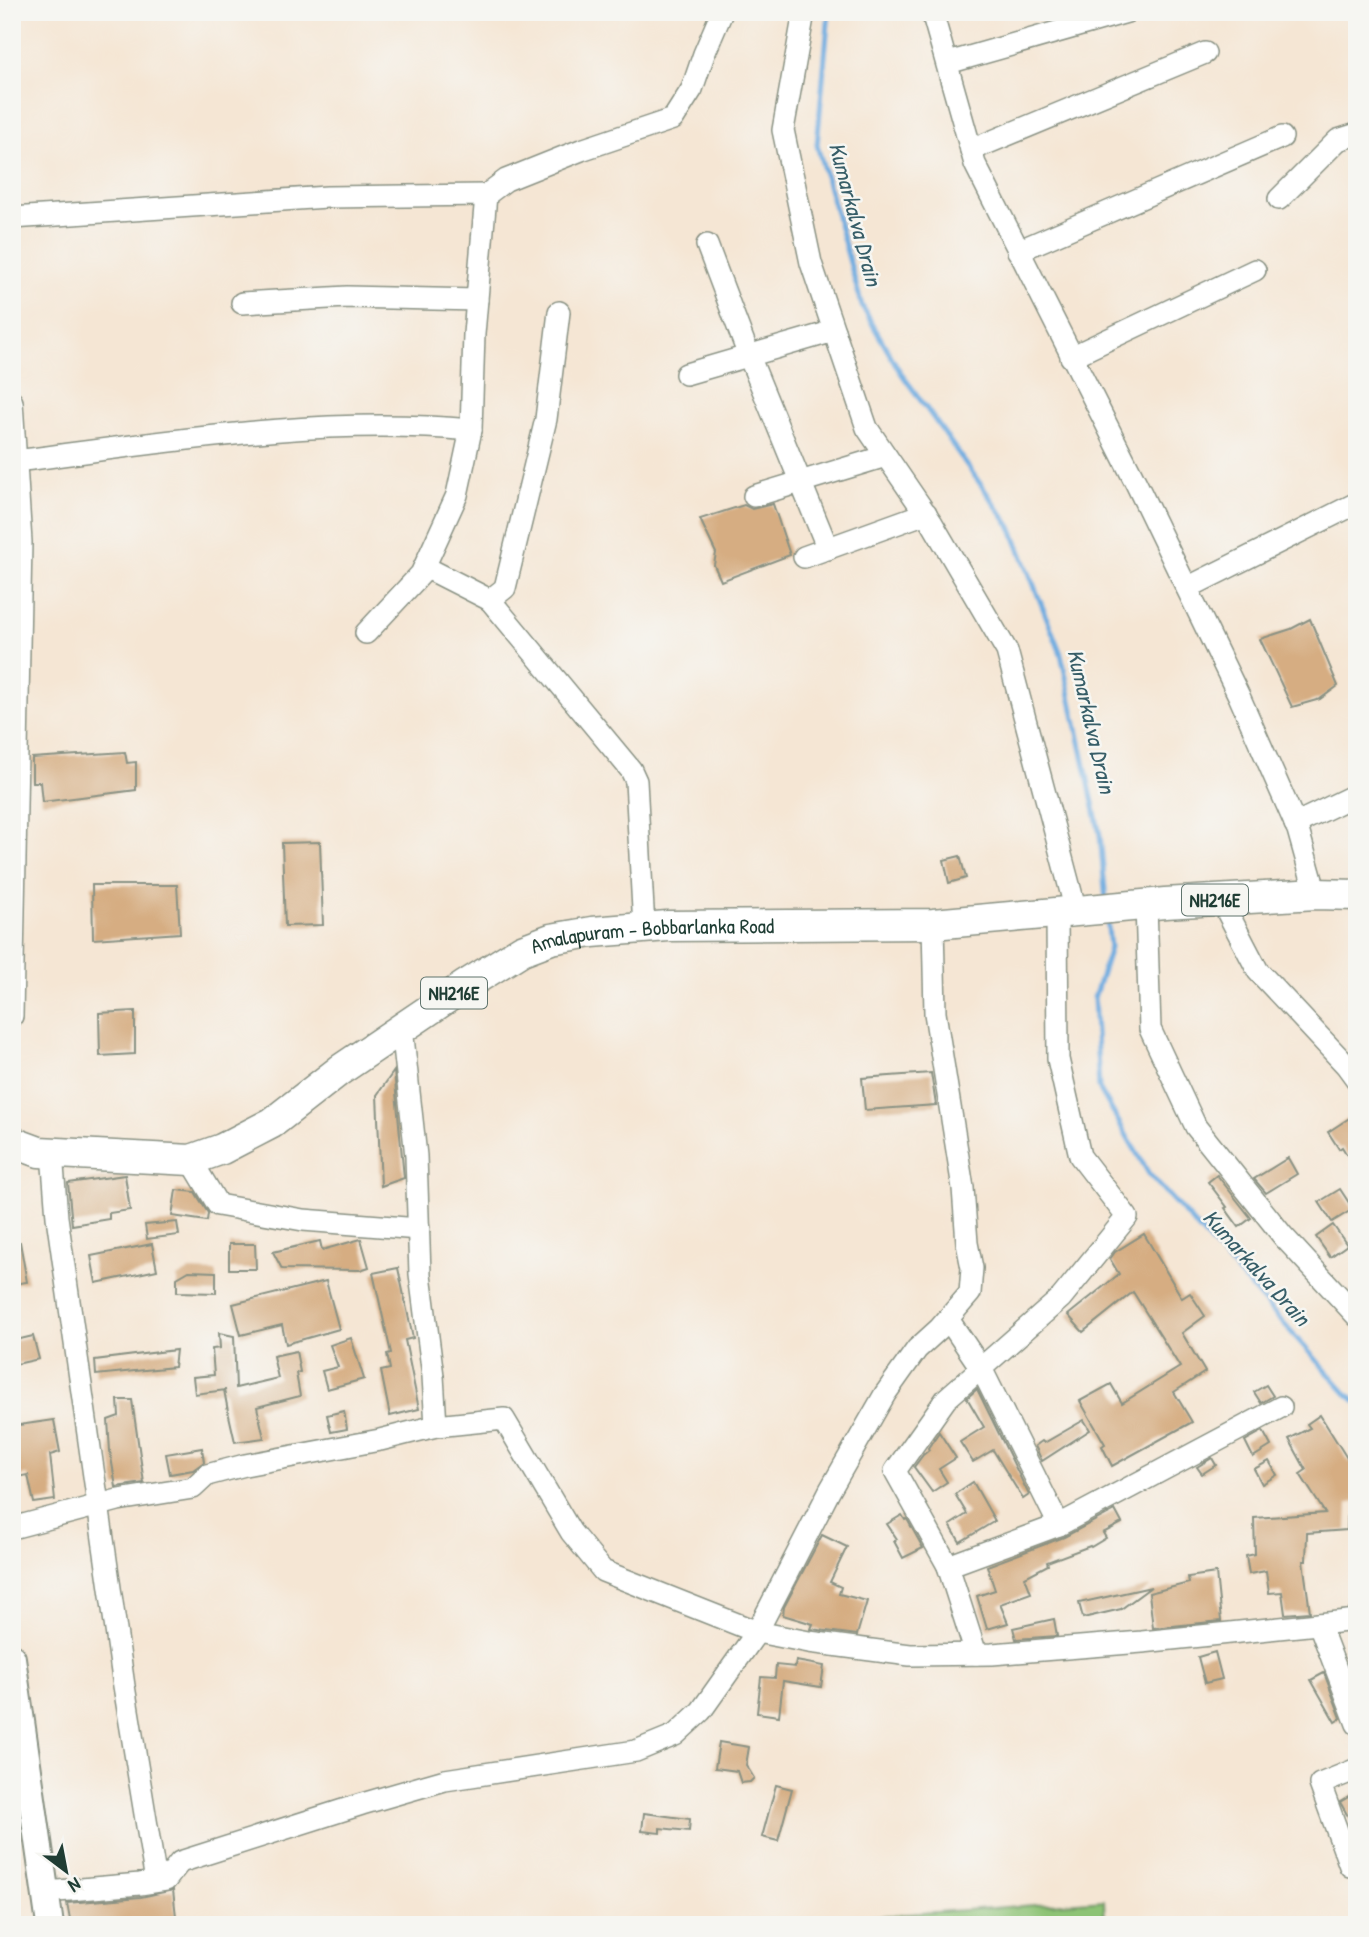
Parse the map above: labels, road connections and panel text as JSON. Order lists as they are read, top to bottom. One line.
{"streets":{"highway":["NH216E","Amalapuram - Bobbarlanka Road"]},"water":["Kumarkalva Drain"],"north":"bottom right"}
